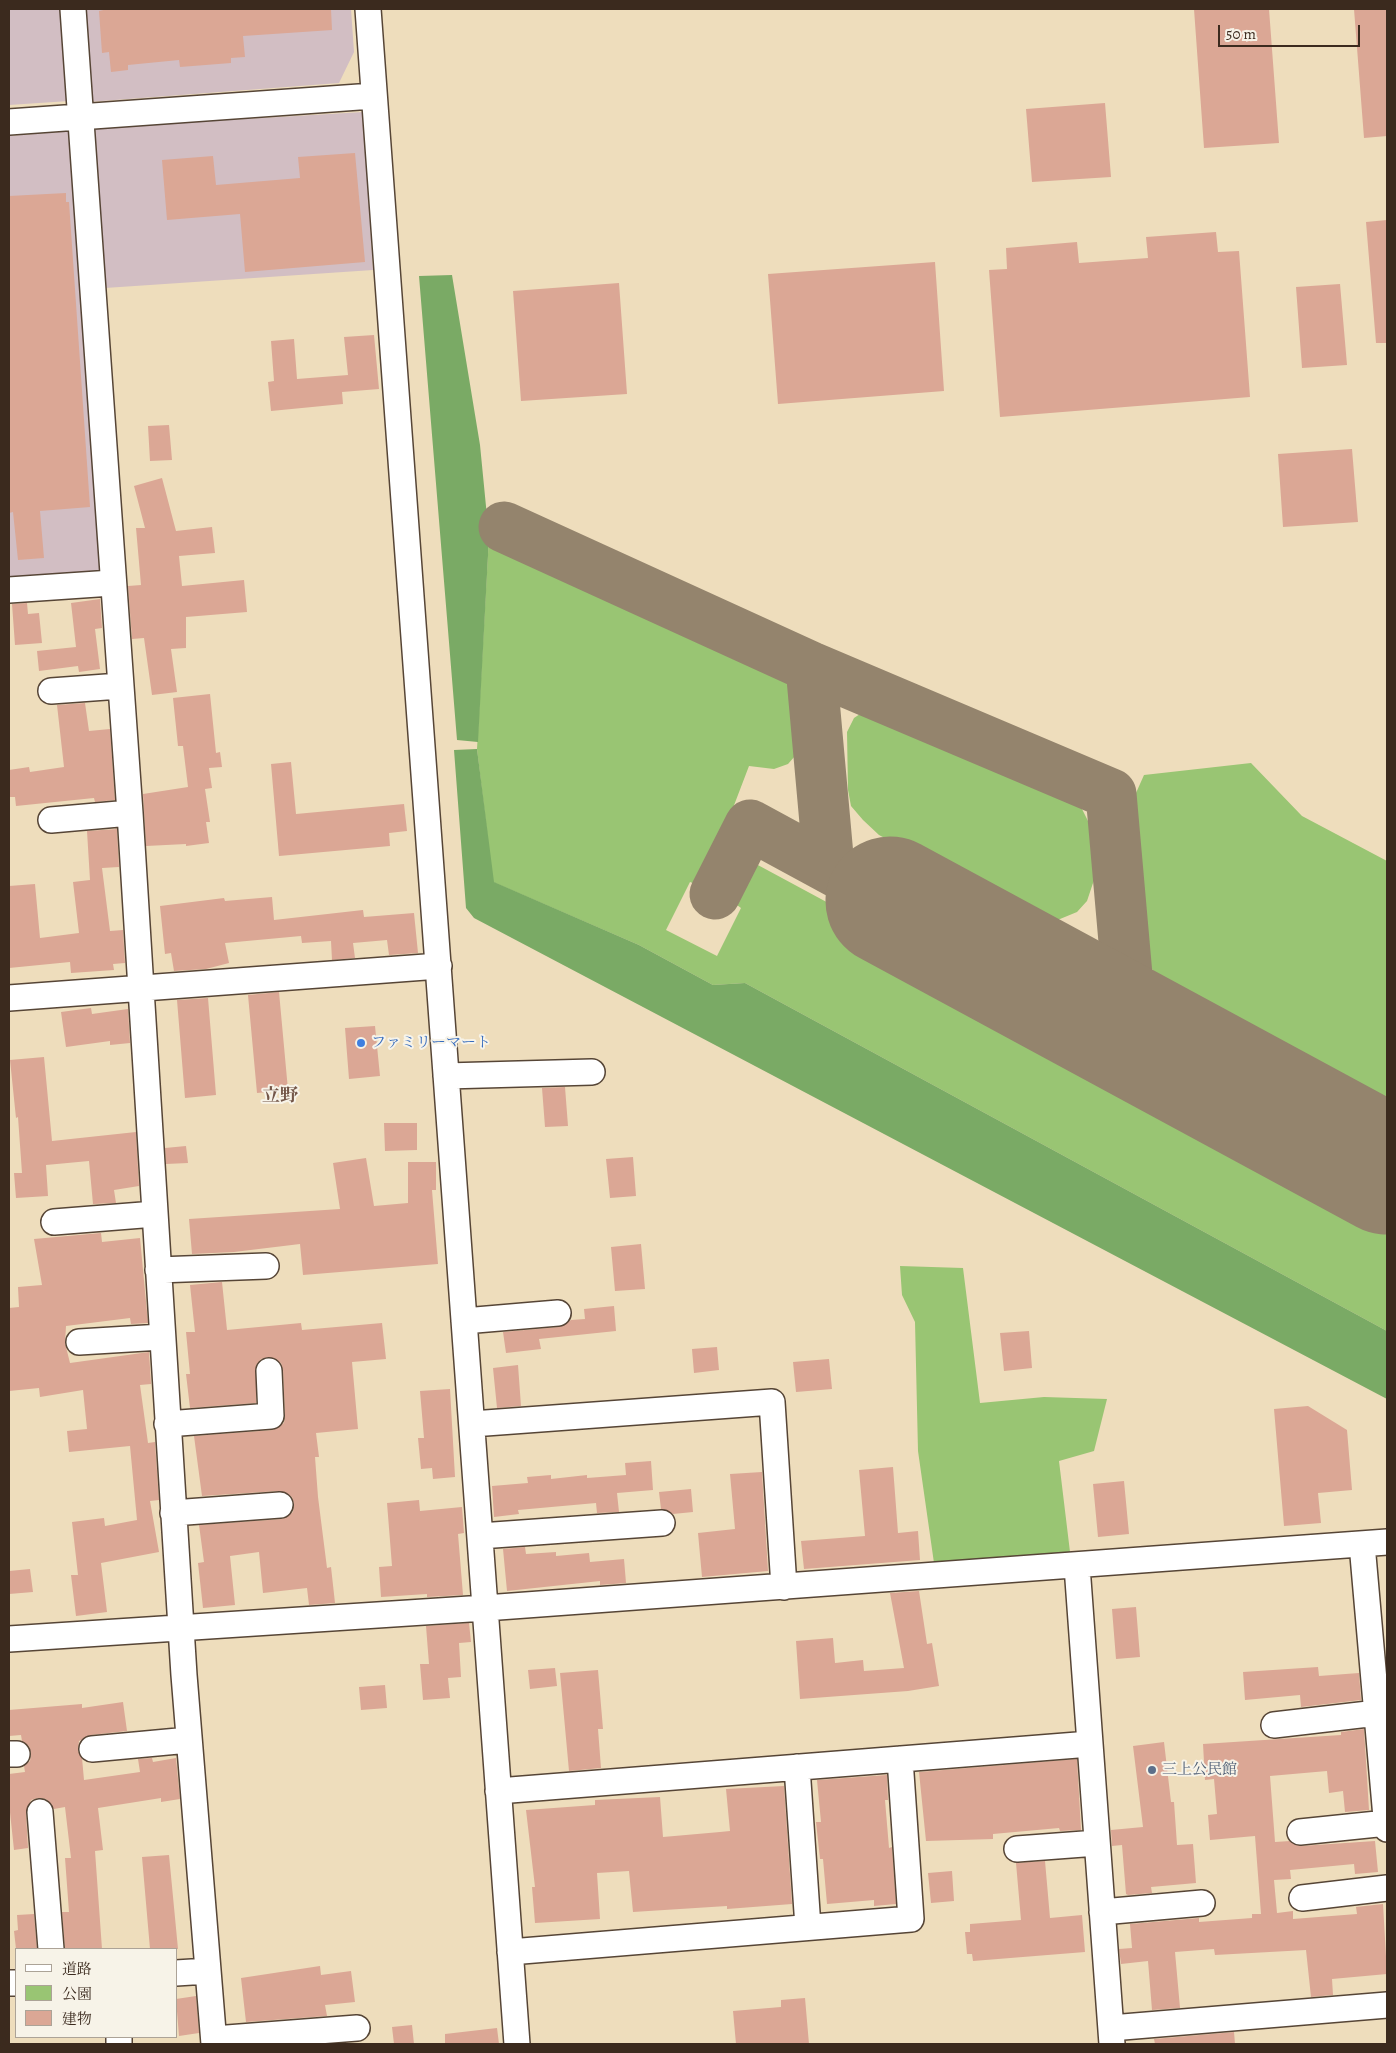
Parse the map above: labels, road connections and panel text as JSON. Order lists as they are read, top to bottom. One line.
{"districts":["立野"],"places":["ファミリーマート","三上公民館"],"legend":["道路","公園","建物"],"scale_bar":"50 m"}
